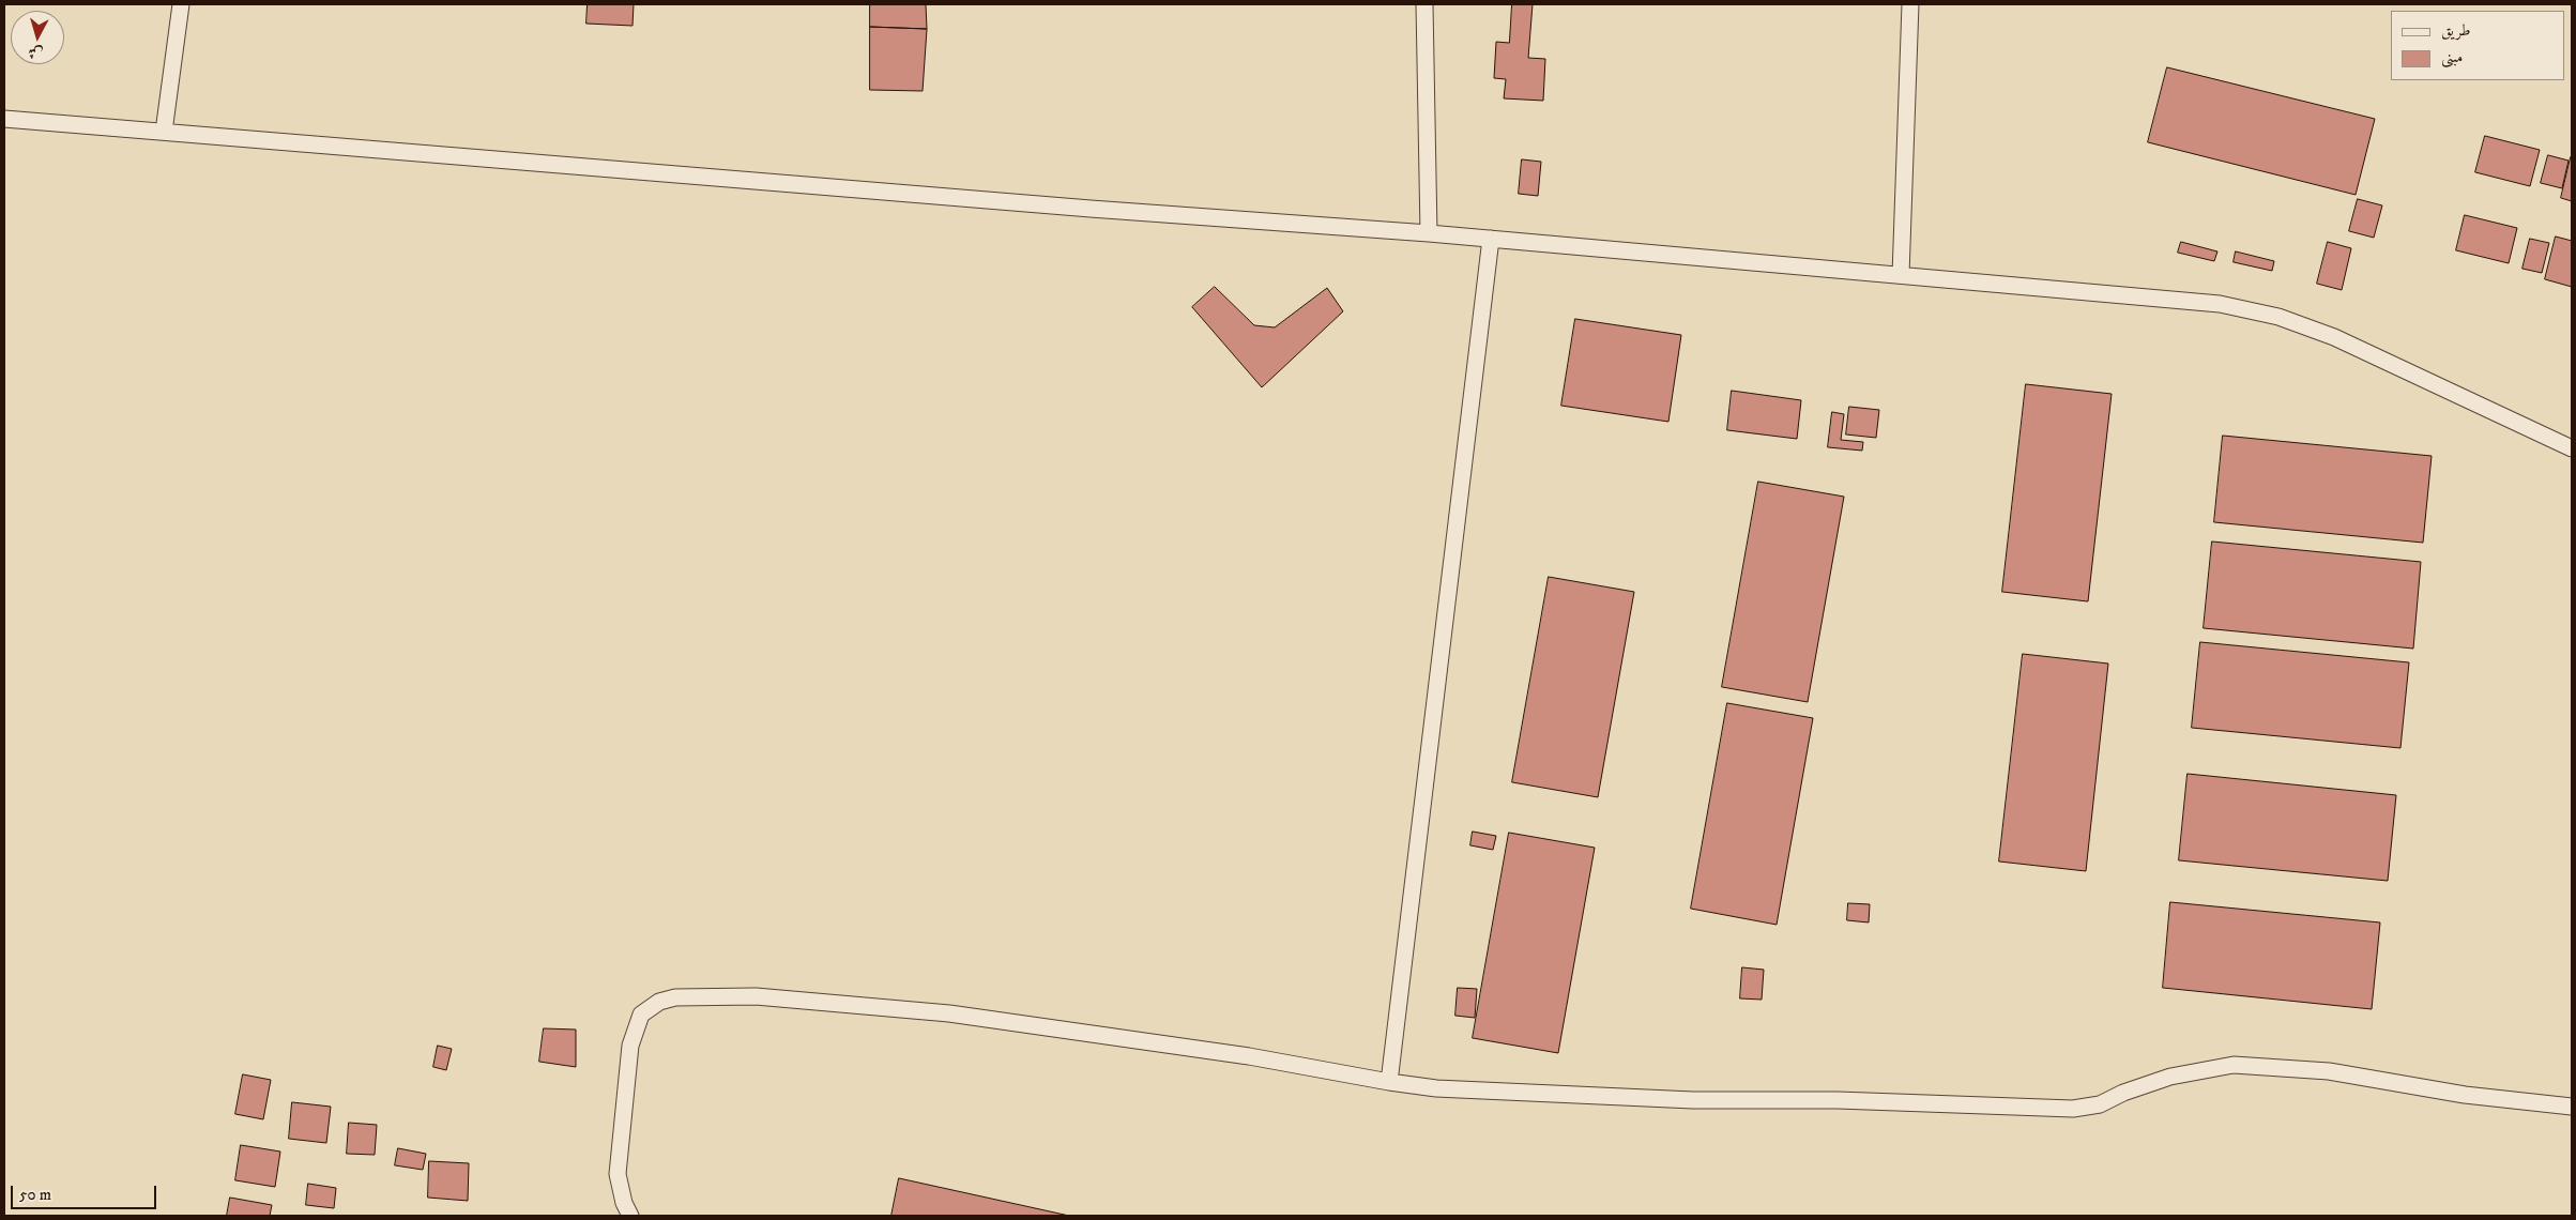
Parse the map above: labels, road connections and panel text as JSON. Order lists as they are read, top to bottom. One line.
{"legend":["طريق","مبنى"],"scale_bar":"50 m","north":"bottom"}
